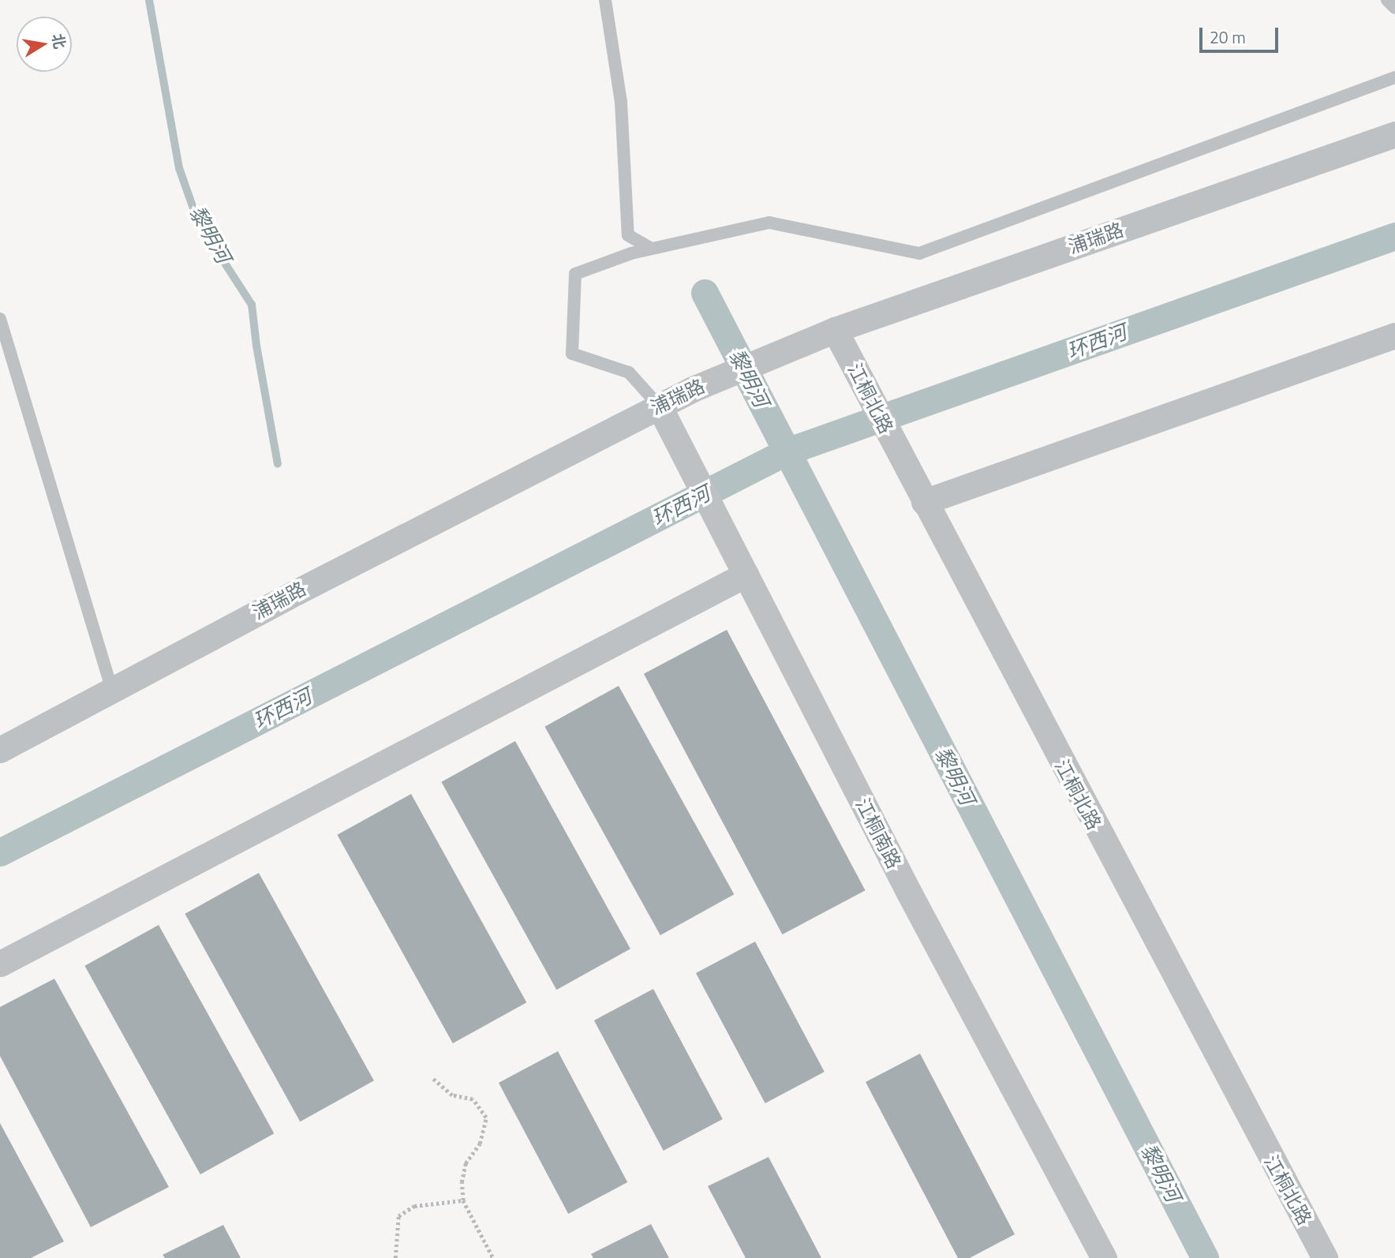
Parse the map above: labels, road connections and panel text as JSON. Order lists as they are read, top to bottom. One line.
{"streets":{"street":["浦瑞路","江桐北路","江桐南路"]},"crossings":[["浦瑞路","江桐北路"],["浦瑞路","江桐南路"]],"water":["黎明河","环西河"],"scale_bar":"20 m","north":"right"}
